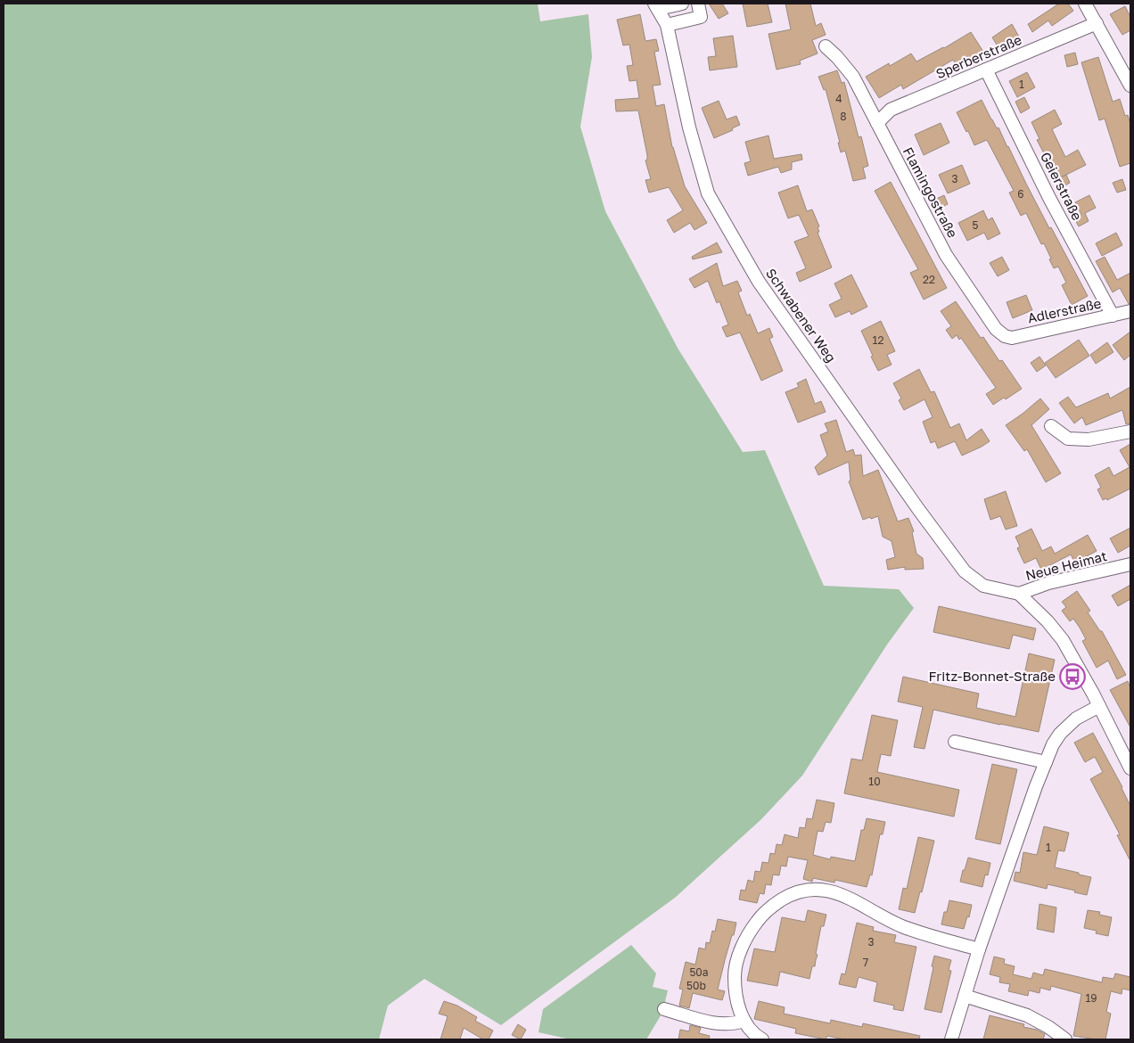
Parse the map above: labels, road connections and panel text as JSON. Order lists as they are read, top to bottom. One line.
{"streets":{"street":["Sperberstraße","Geierstraße","Flamingostraße","Adlerstraße","Schwabener Weg","Neue Heimat"]},"crossings":[["Sperberstraße","Geierstraße"],["Sperberstraße","Flamingostraße"],["Geierstraße","Adlerstraße"],["Flamingostraße","Adlerstraße"],["Schwabener Weg","Neue Heimat"]],"places":{"bus stop":["Fritz-Bonnet-Straße"]},"house_numbers":["1","4","8","3","6","5","22","12","10","1","3","7","50a","50b","19"]}
